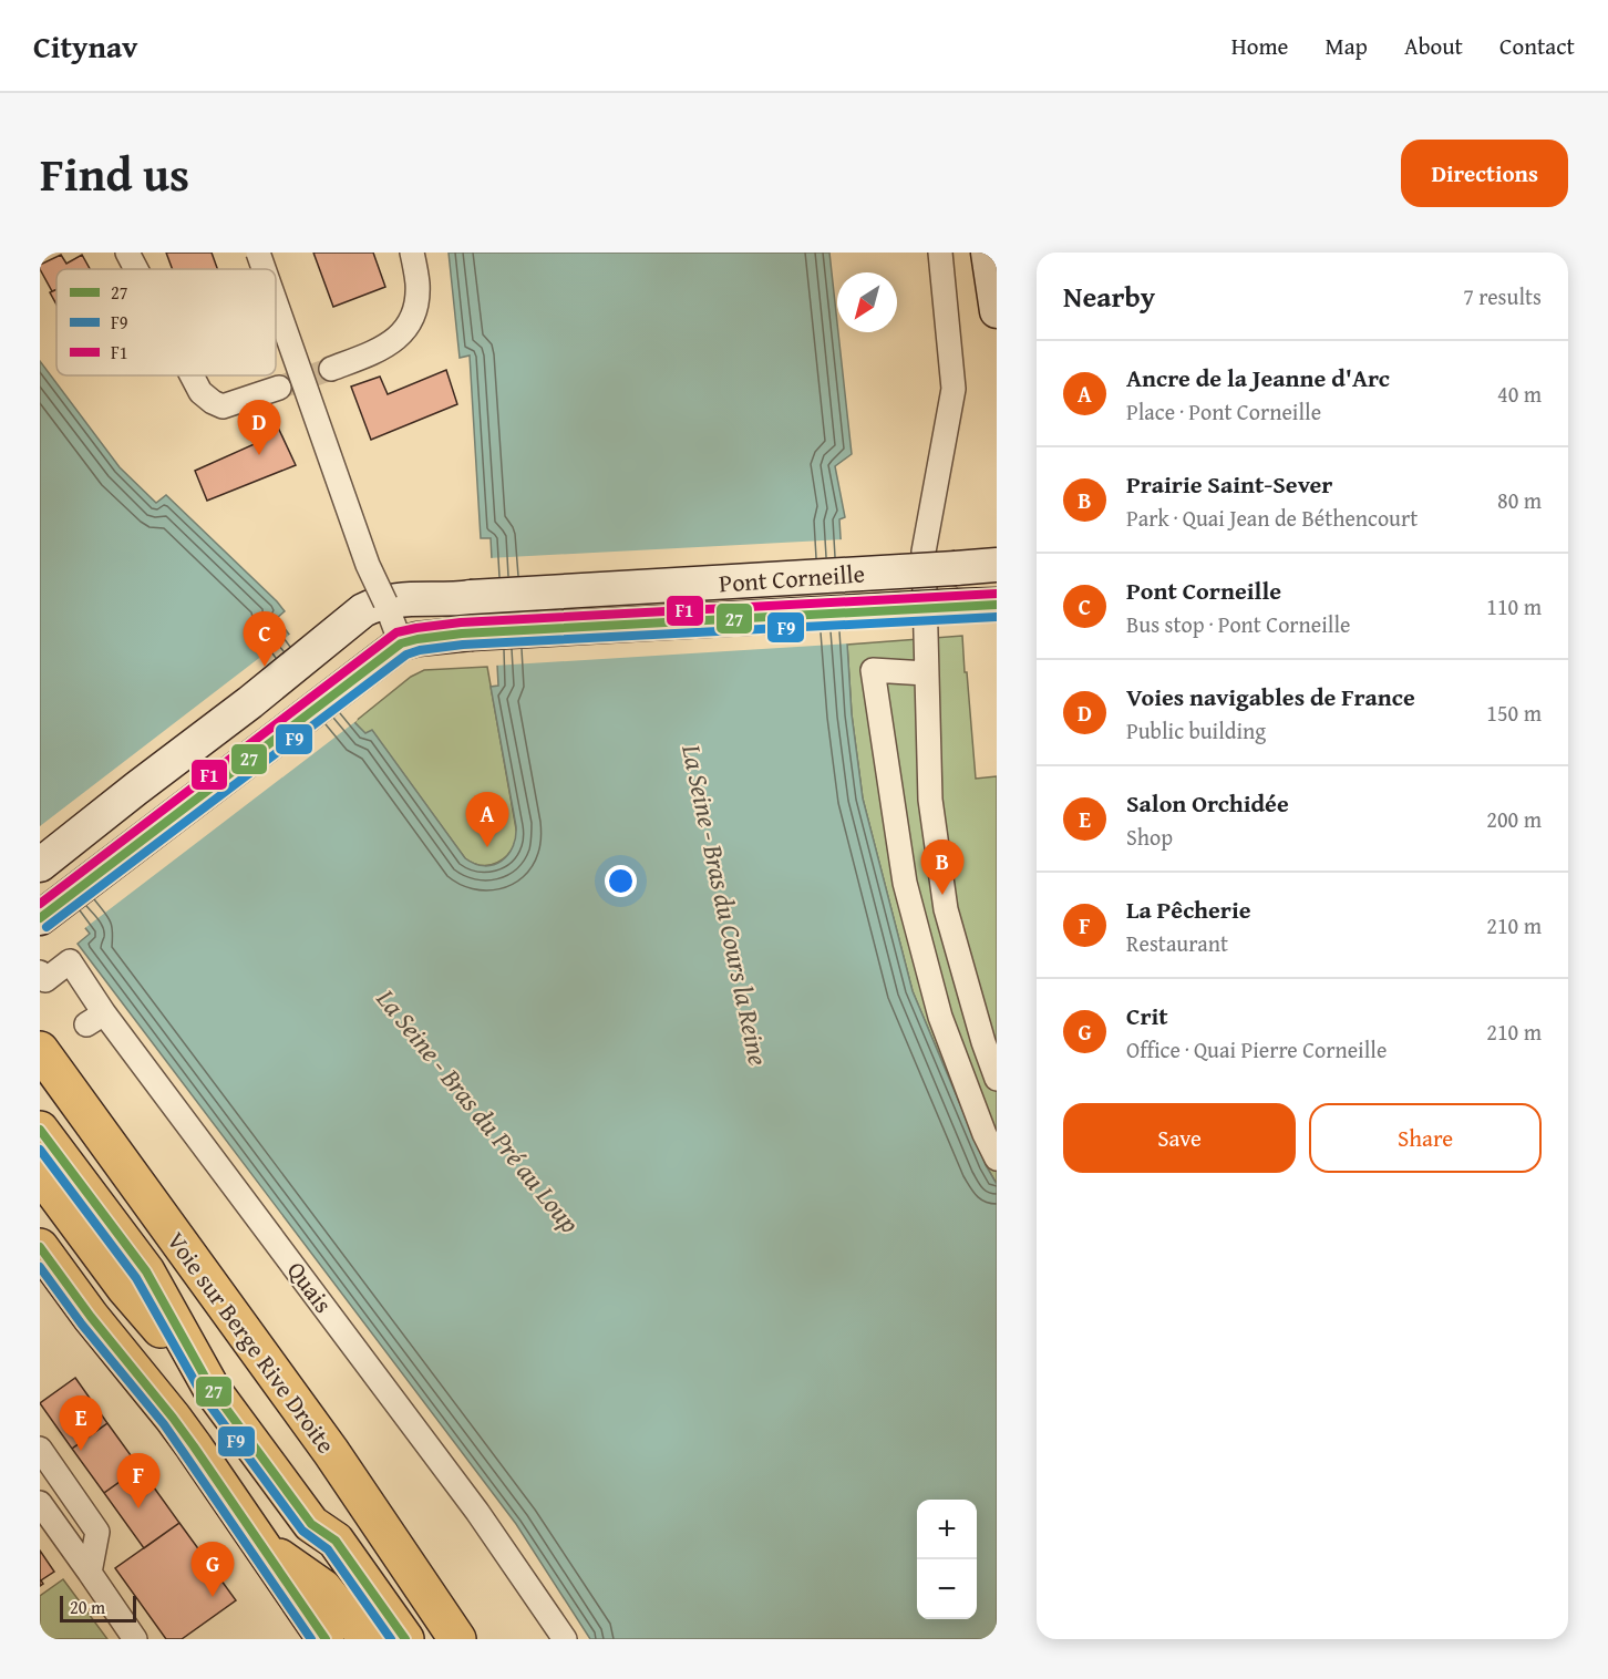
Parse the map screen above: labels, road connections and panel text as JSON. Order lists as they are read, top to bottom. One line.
{"streets":{"main road":["Pont Corneille","Voie sur Berge Rive Droite"],"street":["Quais"]},"water":["La Seine - Bras du Cours la Reine","La Seine - Bras du Pré au Loup"],"lines":["transit line F1","transit line 27","transit line F9"],"legend":["27","F9","F1"],"scale_bar":"20 m","north":"bottom left","page":{"header":"Citynav","nav":["Home","Map","About","Contact"],"title":"Find us","buttons":["Directions",["Save","Share"]],"heading":["Nearby","7 results"],"list":[{"mark":"A","name":"Ancre de la Jeanne d'Arc","note":"Place · Pont Corneille","value":"40 m"},{"mark":"B","name":"Prairie Saint-Sever","note":"Park · Quai Jean de Béthencourt","value":"80 m"},{"mark":"C","name":"Pont Corneille","note":"Bus stop · Pont Corneille","value":"110 m"},{"mark":"D","name":"Voies navigables de France","note":"Public building","value":"150 m"},{"mark":"E","name":"Salon Orchidée","note":"Shop","value":"200 m"},{"mark":"F","name":"La Pêcherie","note":"Restaurant","value":"210 m"},{"mark":"G","name":"Crit","note":"Office · Quai Pierre Corneille","value":"210 m"}],"pins":["D","C","A","B","E","F","G"],"map_buttons":["+","−"],"scale":"20 m"}}
